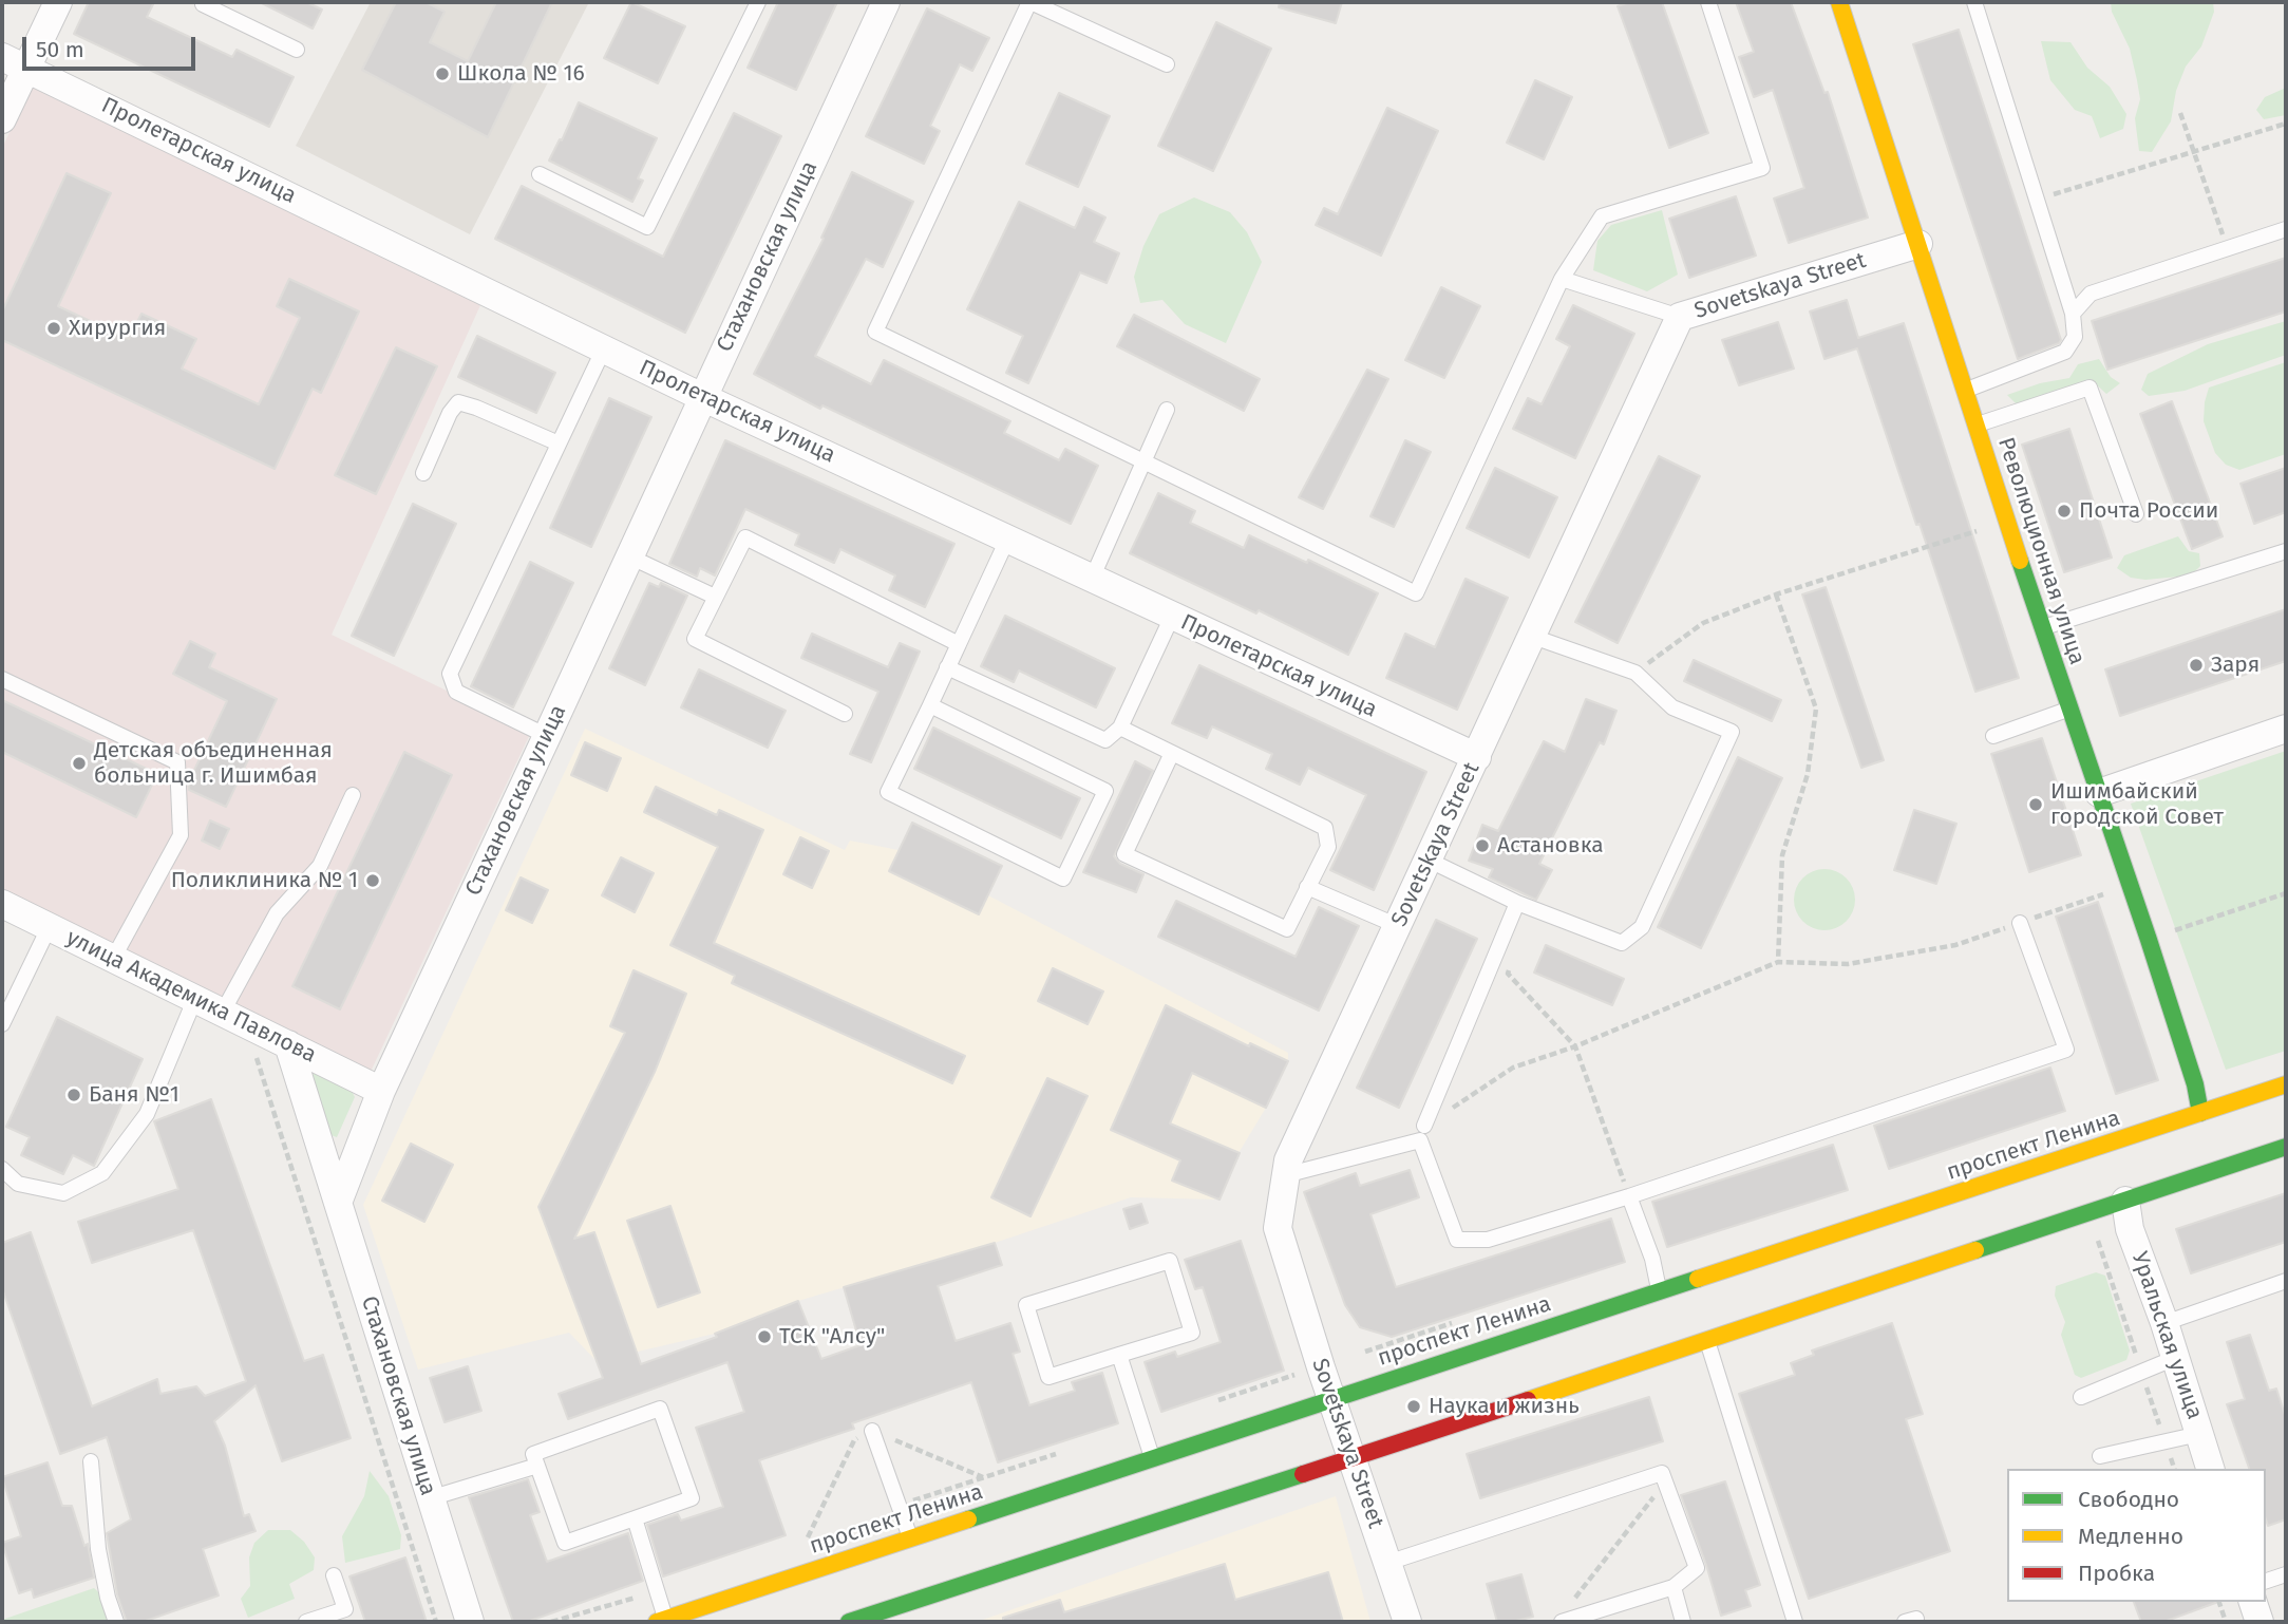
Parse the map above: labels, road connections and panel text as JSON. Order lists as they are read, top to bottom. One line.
{"streets":{"street":["Пролетарская улица","Стахановская улица","Sovetskaya Street","Революционная улица","улица Академика Павлова","проспект Ленина","Уральская улица"]},"crossings":[["Пролетарская улица","Стахановская улица"],["Пролетарская улица","Sovetskaya Street"],["Стахановская улица","улица Академика Павлова"],["Sovetskaya Street","Революционная улица"],["Sovetskaya Street","проспект Ленина"],["Революционная улица","проспект Ленина"]],"places":["Школа № 16","Хирургия","Почта России","Заря","Детская объединенная больница г. Ишимбая","Ишимбайский городской Совет","Астановка","Поликлиника № 1","Баня №1","ТСК \"Алсу\"","Наука и жизнь"],"legend":["Свободно","Медленно","Пробка"],"scale_bar":"50 m"}
